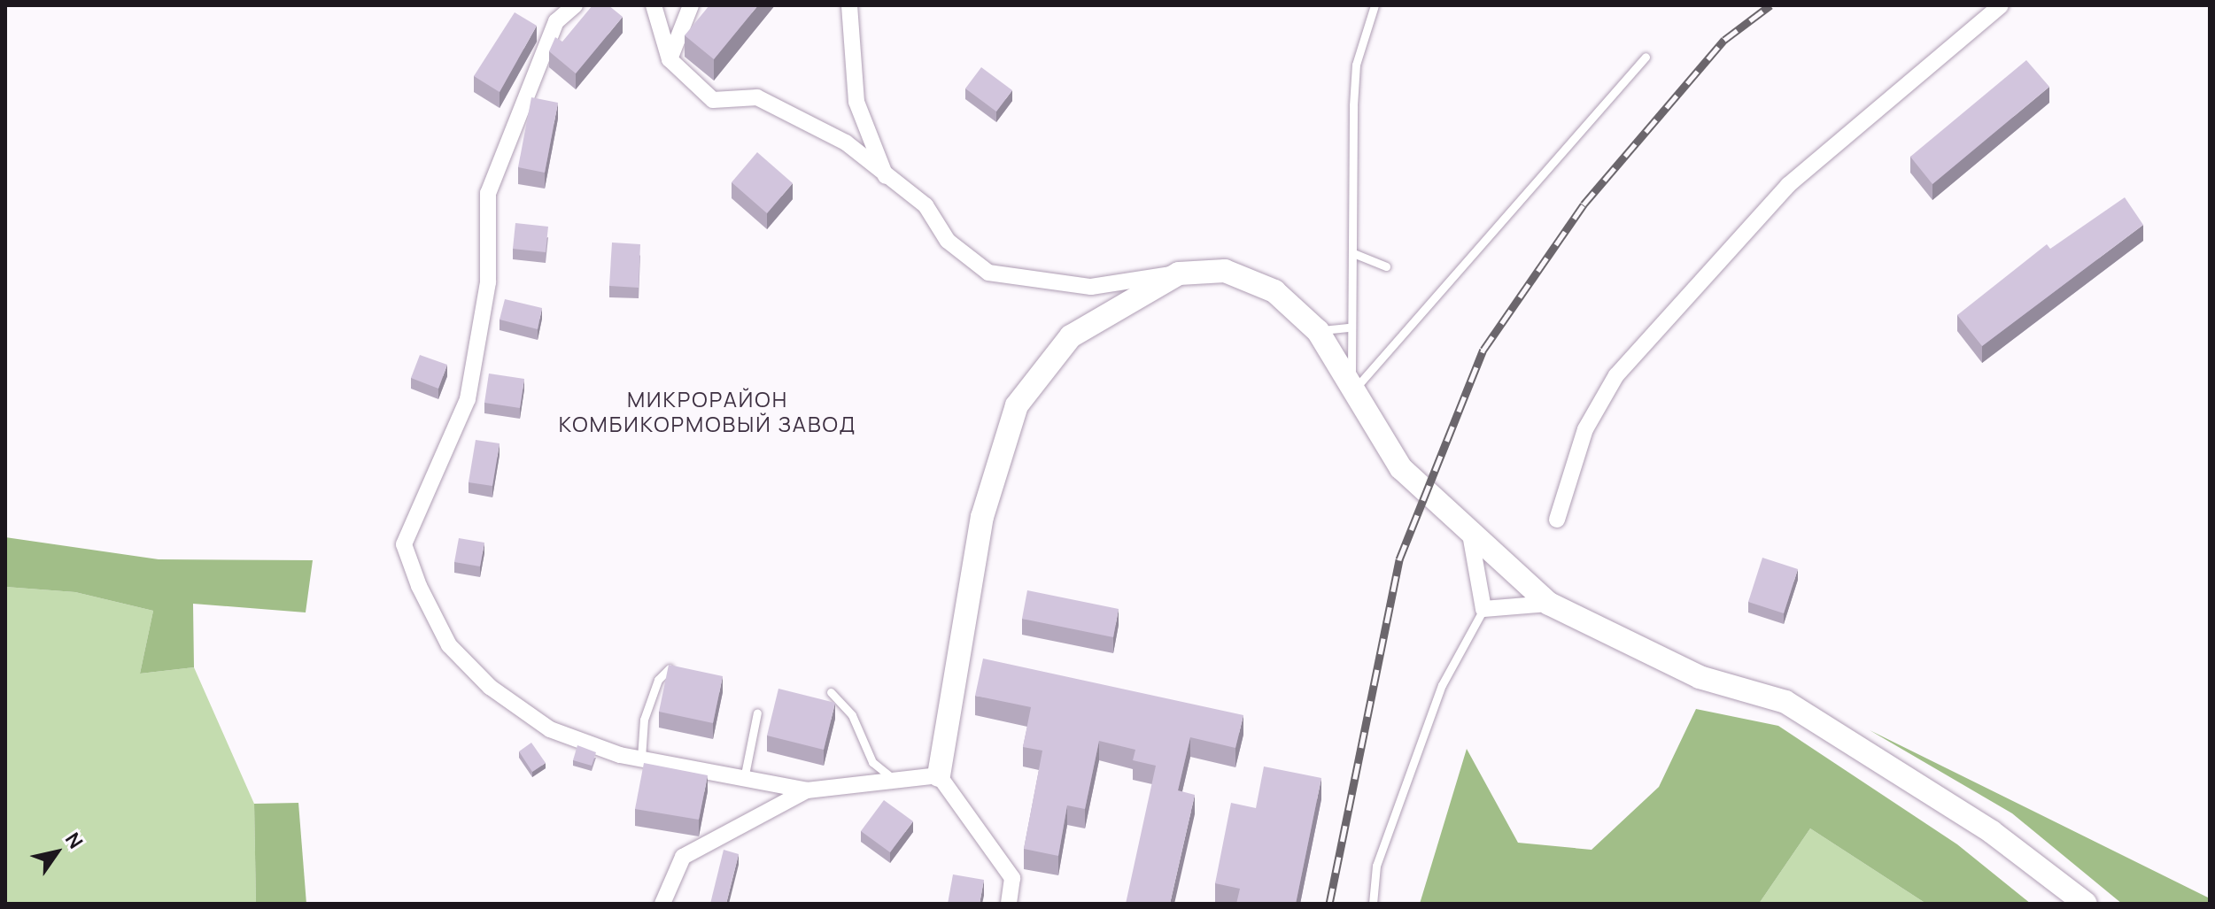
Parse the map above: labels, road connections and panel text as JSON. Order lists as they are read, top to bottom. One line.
{"districts":["МИКРОРАЙОН КОМБИКОРМОВЫЙ ЗАВОД"],"north":"top right"}
